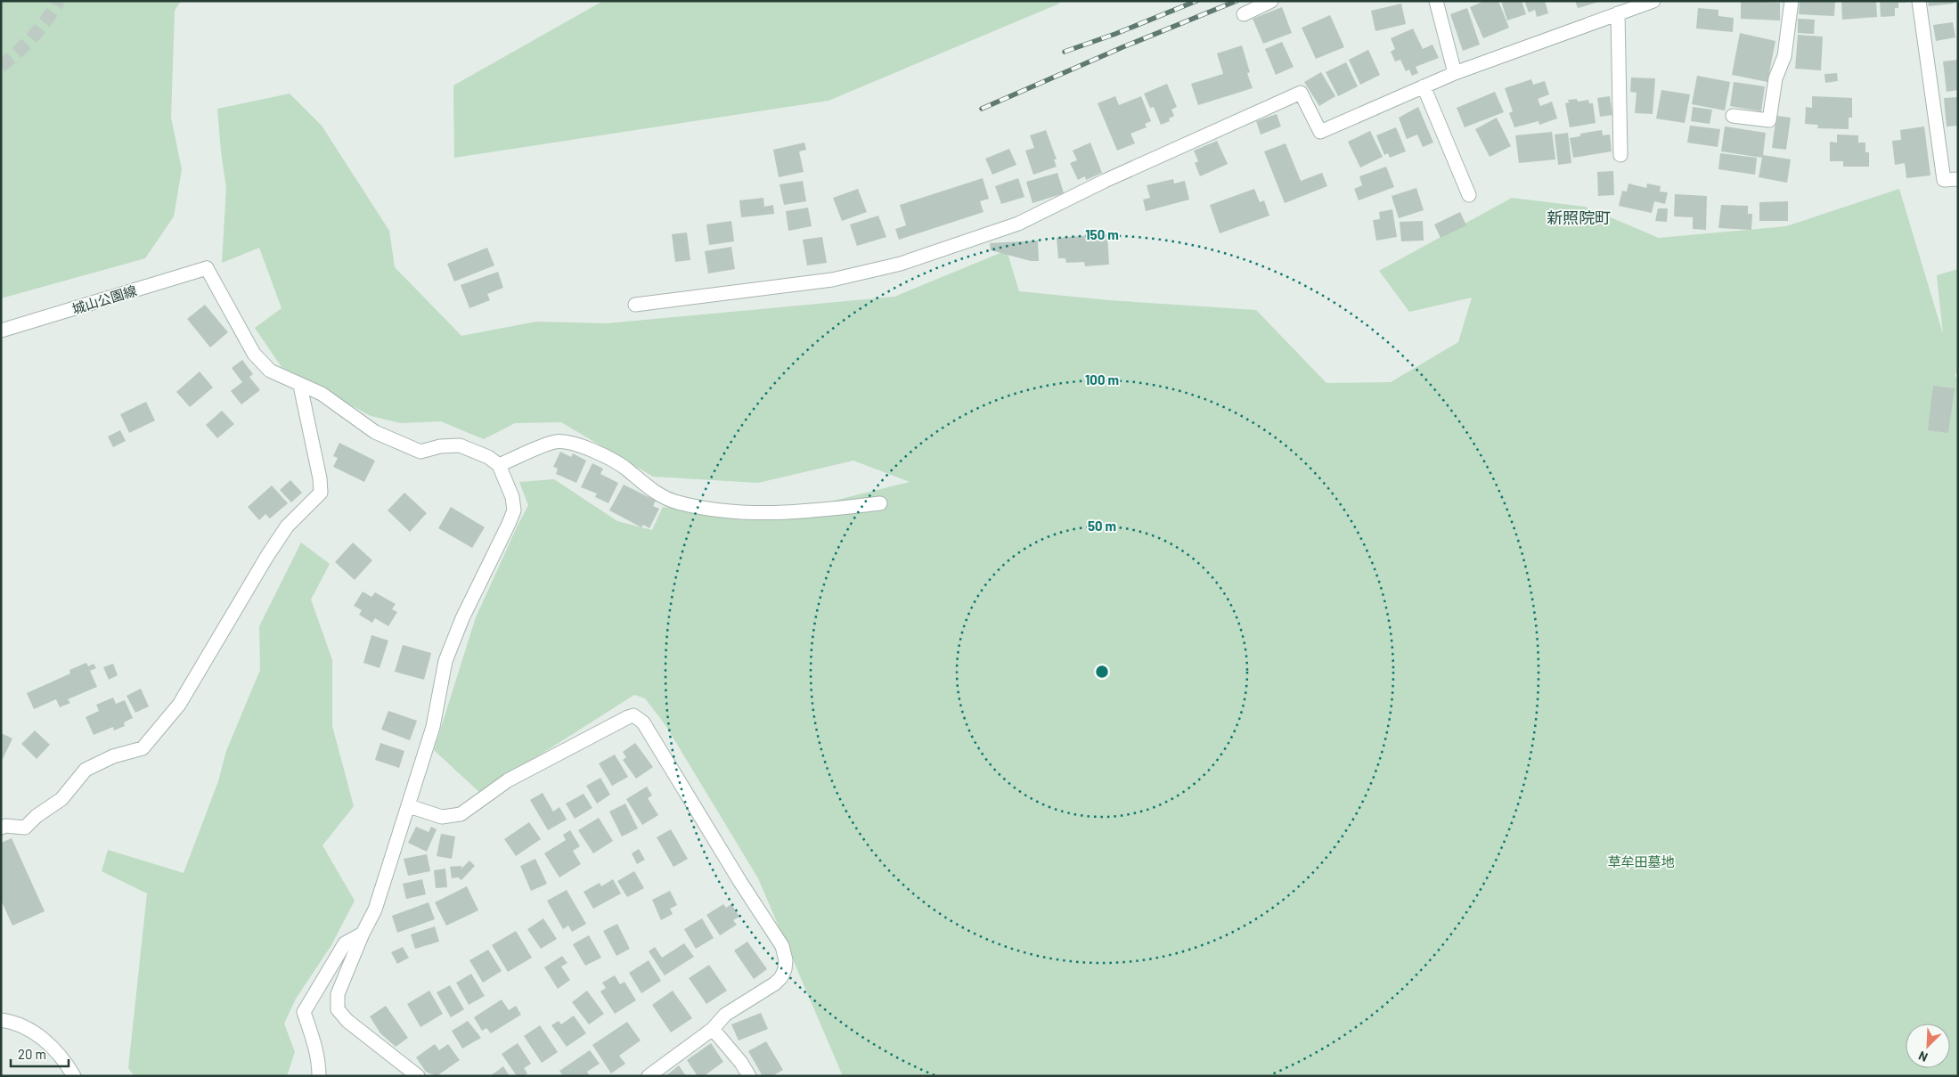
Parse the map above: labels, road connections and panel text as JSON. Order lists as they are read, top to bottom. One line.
{"streets":{"street":["城山公園線"]},"districts":["新照院町"],"parks":["草牟田墓地"],"scale_bar":"20 m","north":"bottom left","rings":["150 m","100 m","50 m"]}
